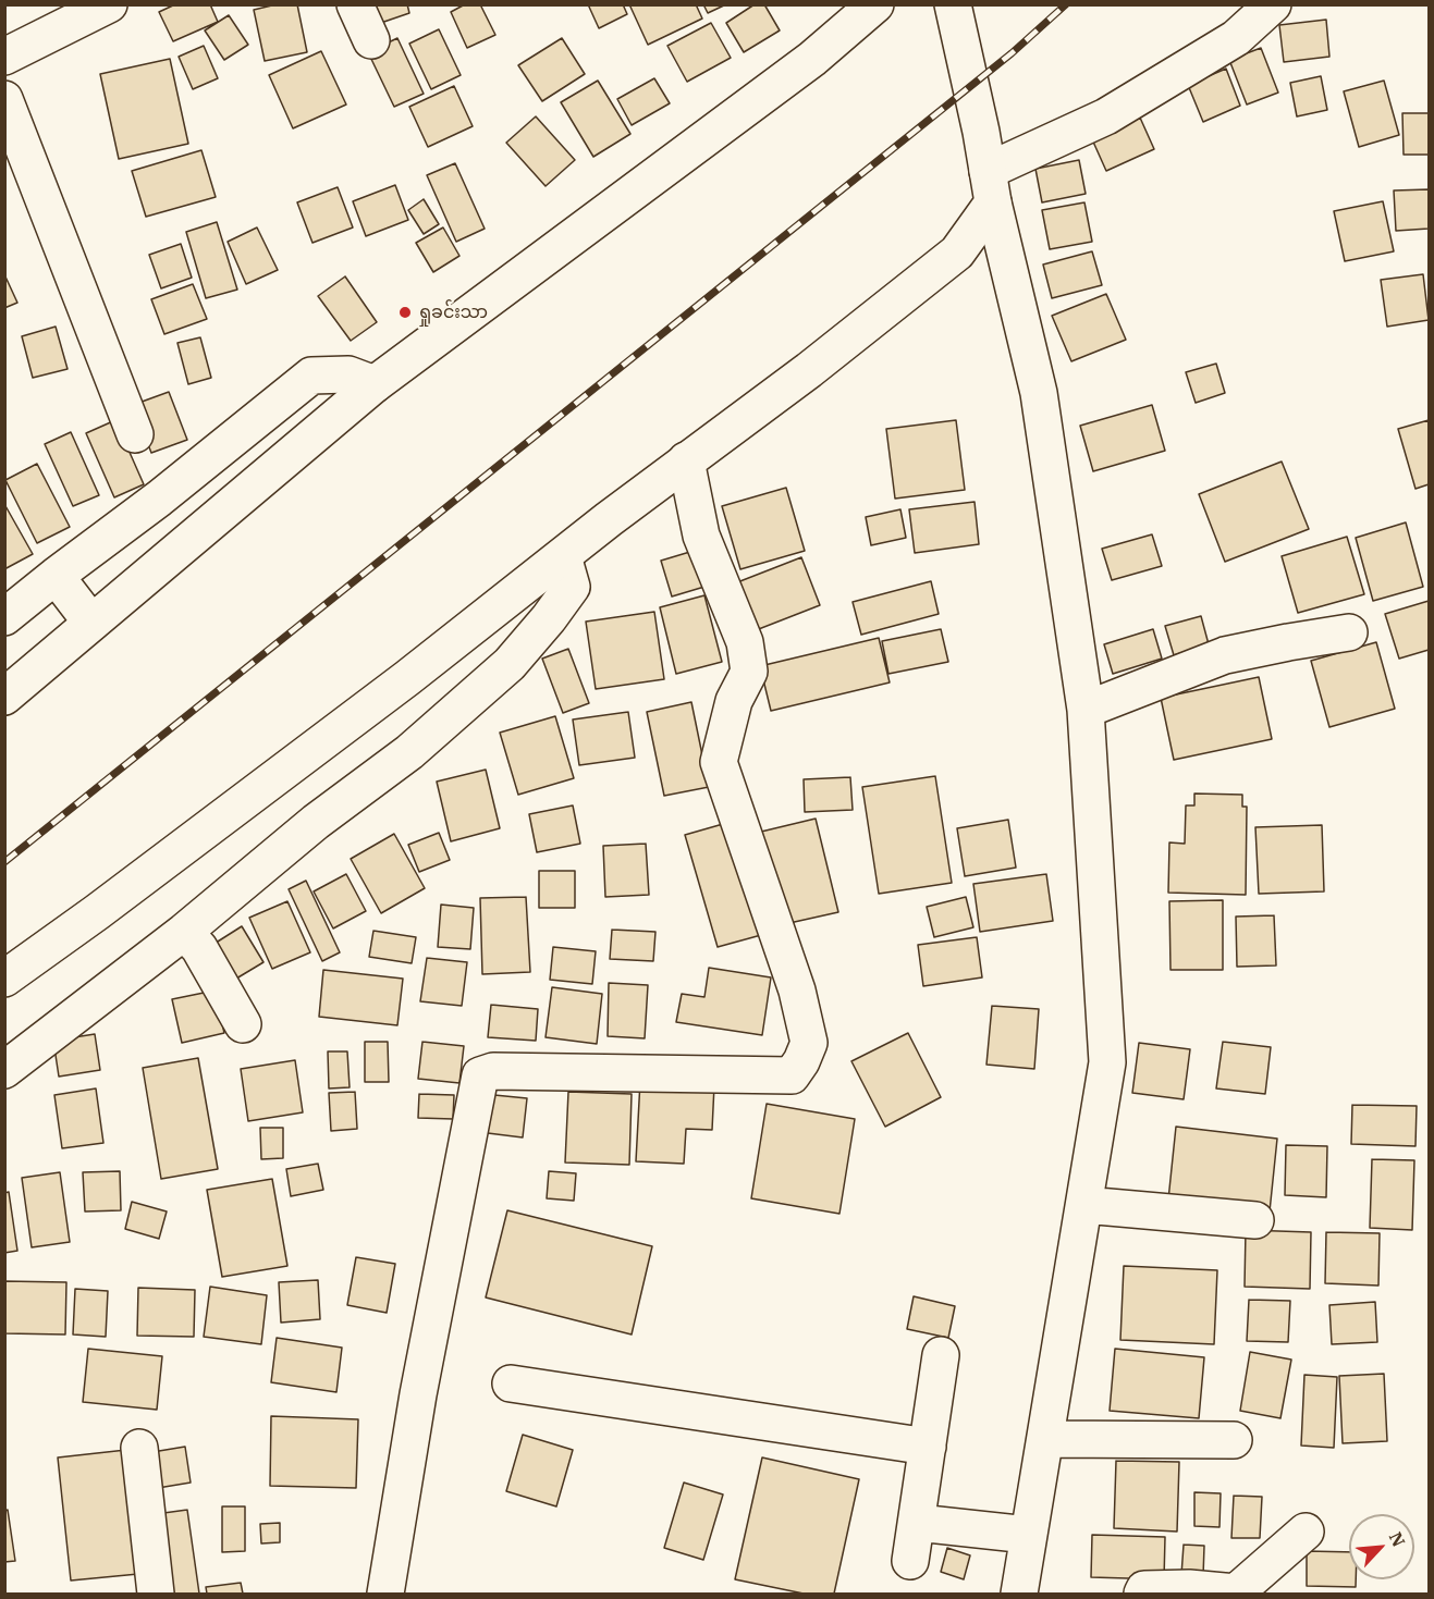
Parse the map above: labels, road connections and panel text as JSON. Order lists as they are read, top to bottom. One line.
{"places":["ရှုခင်းသာ"],"north":"top right"}
